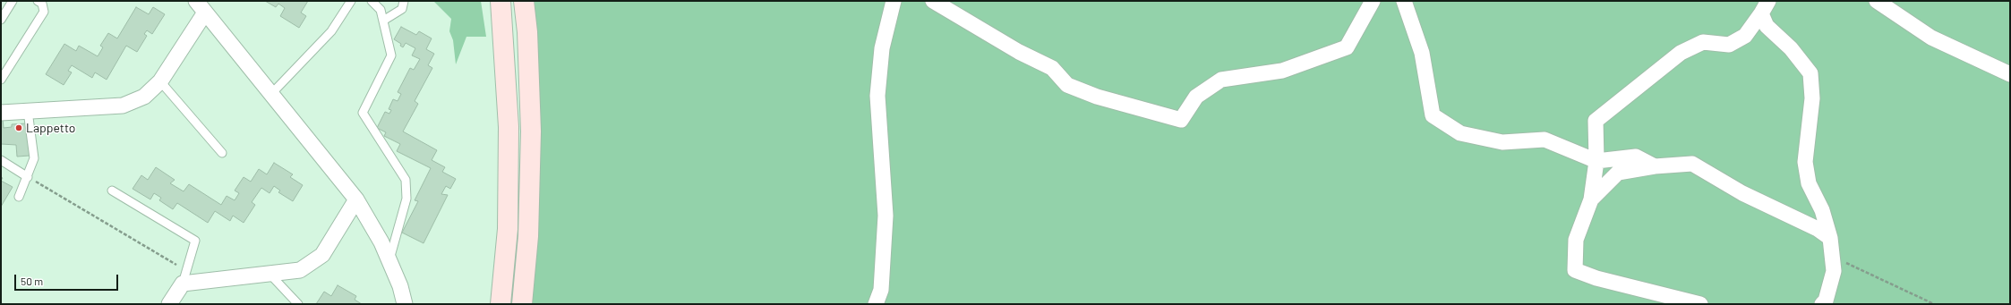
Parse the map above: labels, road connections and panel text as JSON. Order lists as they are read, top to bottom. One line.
{"places":["Lappetto"],"scale_bar":"50 m"}
